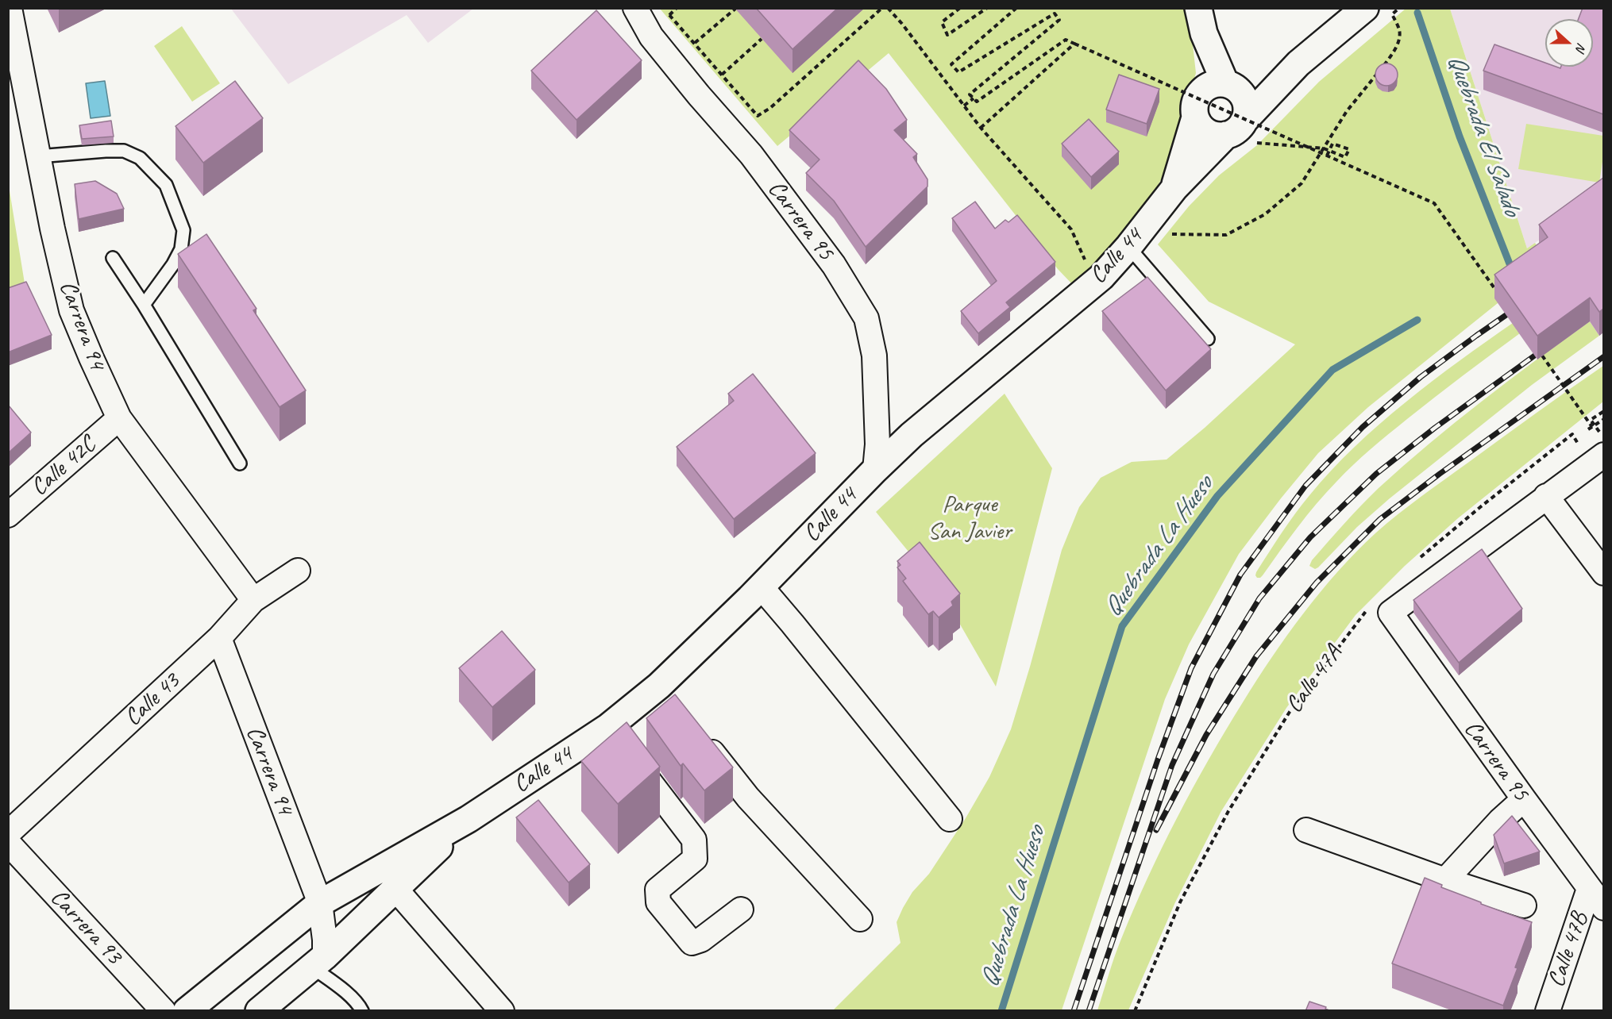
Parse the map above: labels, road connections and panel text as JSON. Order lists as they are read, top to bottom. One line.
{"streets":{"street":["Carrera 95","Calle 44","Carrera 94","Calle 42C","Calle 43","Carrera 93","Calle 47B"],"path":["Calle 47A"]},"crossings":[["Carrera 95","Calle 44"],["Carrera 95","Calle 47A"],["Carrera 95","Calle 47B"],["Calle 44","Carrera 94"],["Carrera 94","Calle 42C"],["Carrera 94","Calle 43"]],"water":["Quebrada El Salado","Quebrada La Hueso"],"parks":["Parque San Javier"],"north":"right"}
